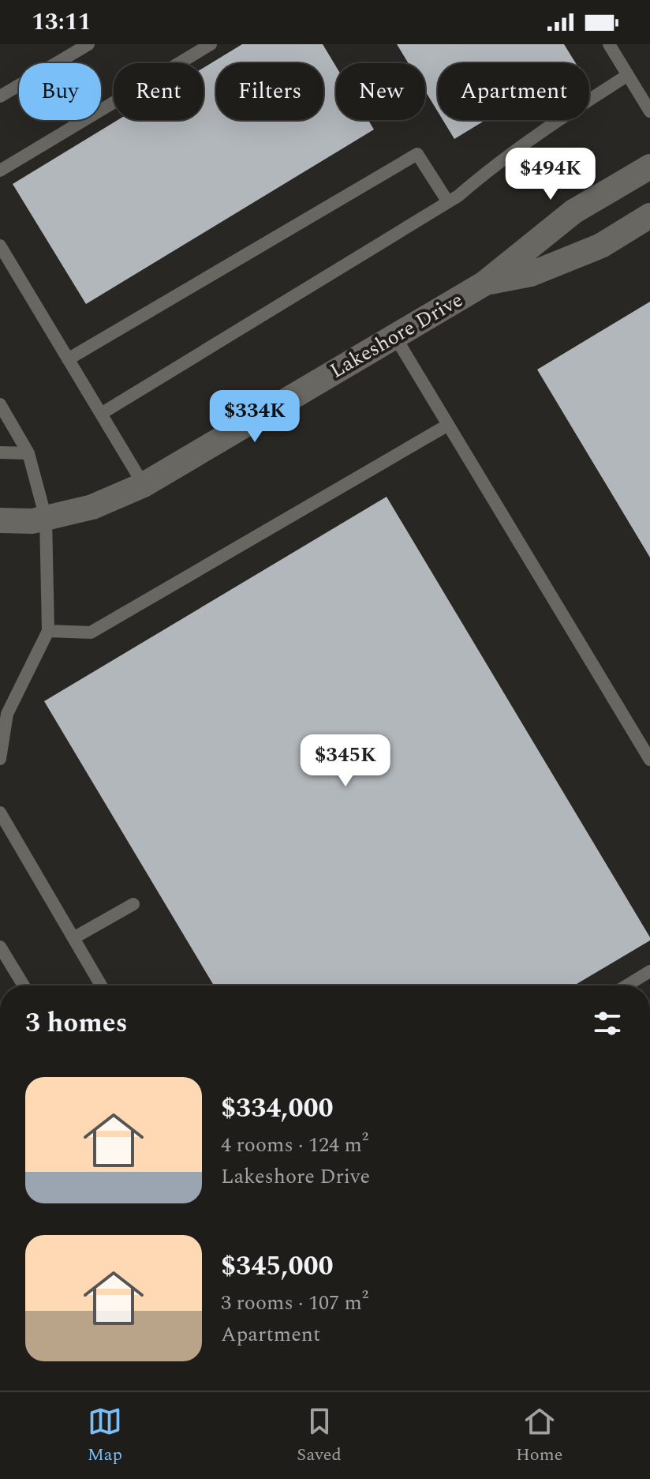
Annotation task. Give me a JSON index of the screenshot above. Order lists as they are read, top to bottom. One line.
{"streets":{"street":["Lakeshore Drive"]},"page":{"status":"13:11","chip":["Buy","Rent","Filters","New","Apartment"],"price":["$494K","$334K","$345K"],"heading":"3 homes","list":[{"name":"$334,000","note":"4 rooms · 124 m² · Lakeshore Drive"},{"name":"$345,000","note":"3 rooms · 107 m² · Apartment"}],"tabs":["Map","Saved","Home"]}}
